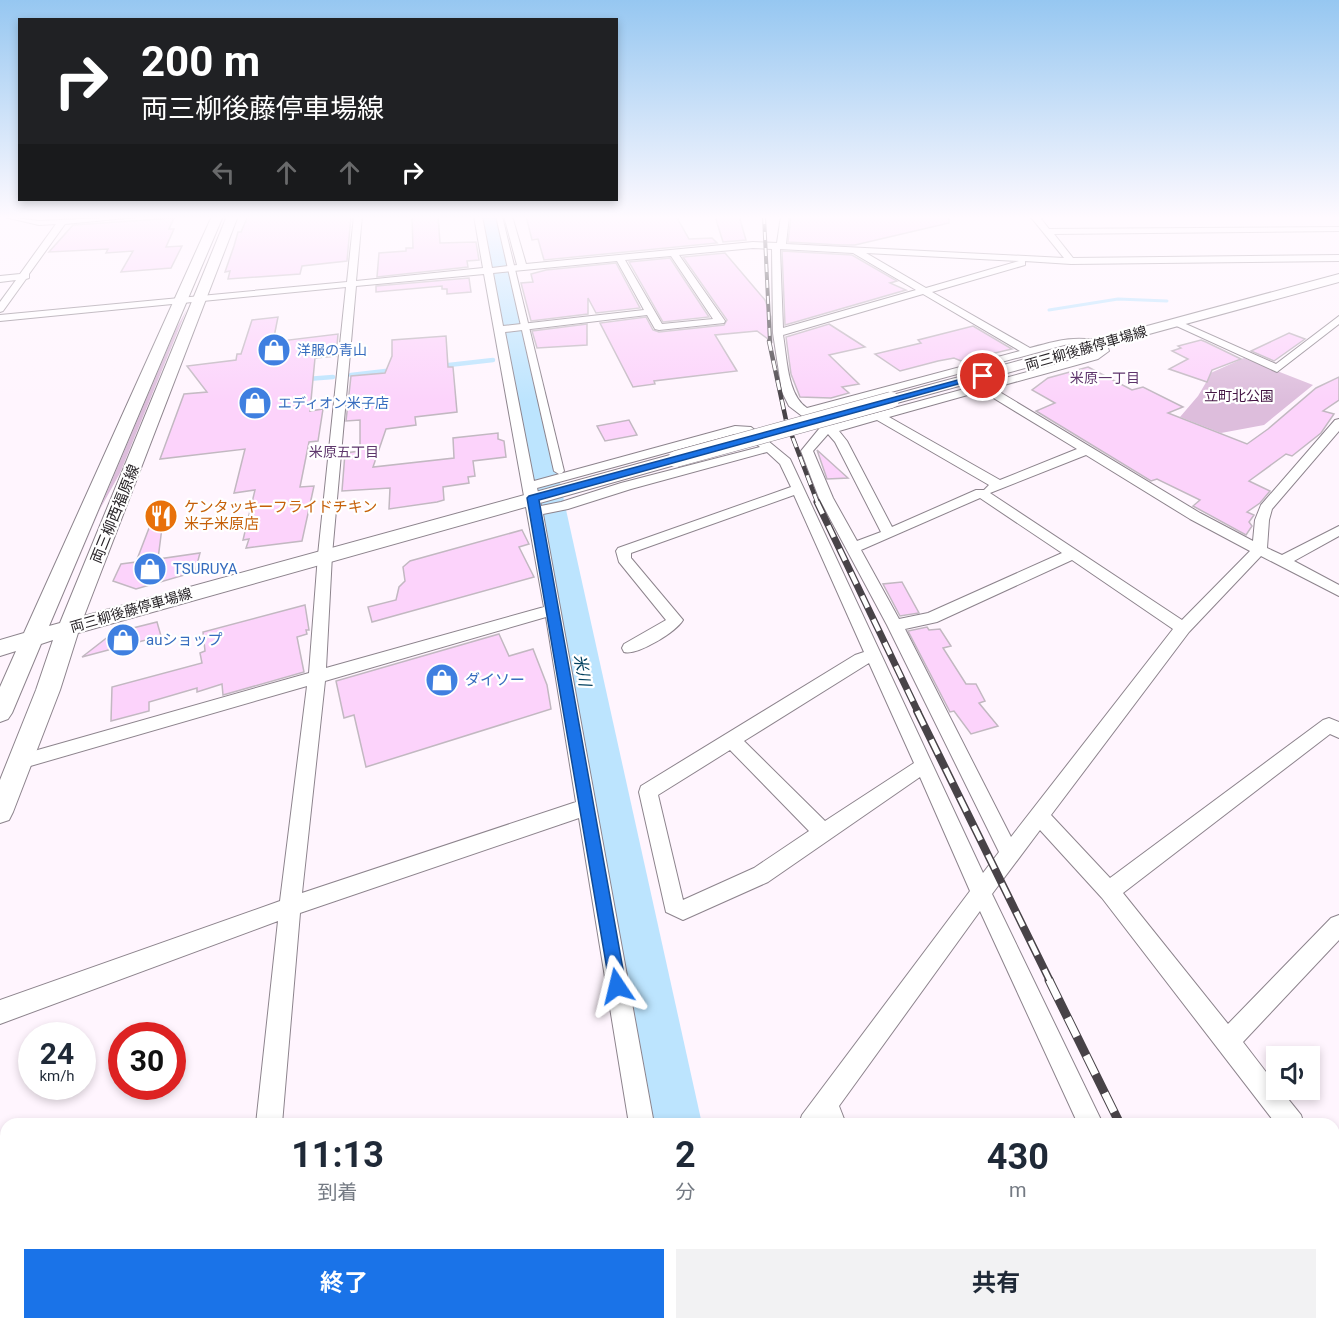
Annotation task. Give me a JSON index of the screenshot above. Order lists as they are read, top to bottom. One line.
{"streets":{"main road":["両三柳後藤停車場線","両三柳西福原線"]},"crossings":[["両三柳後藤停車場線","両三柳西福原線"]],"districts":["米原一丁目","米原五丁目"],"water":["米川"],"parks":["立町北公園"],"places":{"shop":["洋服の青山","エディオン米子店","TSURUYA","auショップ","ダイソー"],"restaurant":["ケンタッキーフライドチキン 米子米原店"]},"page":{"turn":["200 m","両三柳後藤停車場線"],"speed":"24 km/h","limit":"30","eta":["11:13","到着","2","分","430","m"],"buttons":["終了","共有"]}}
